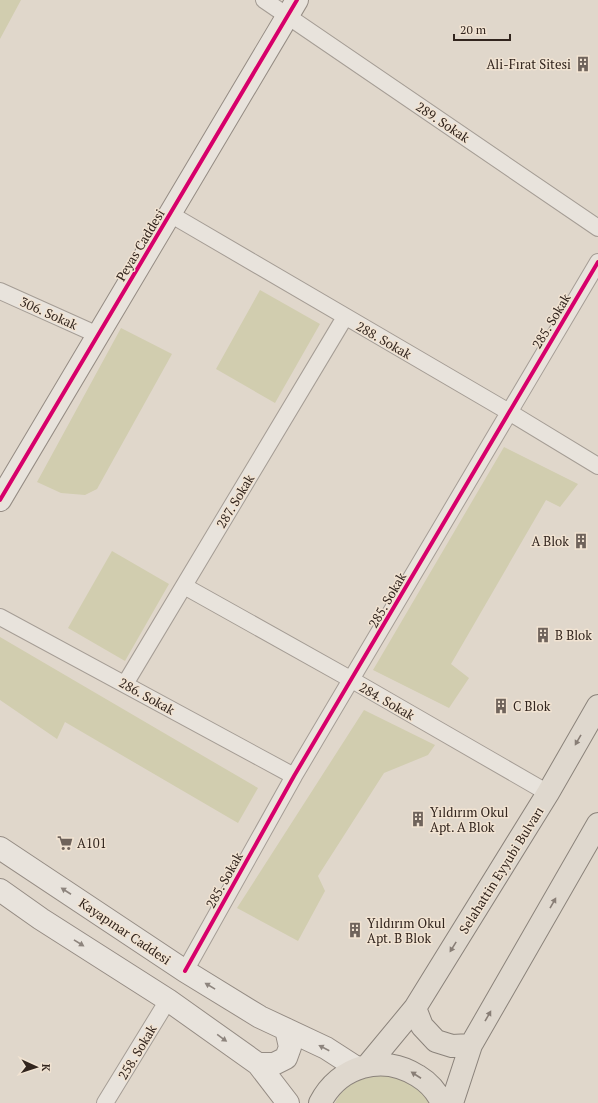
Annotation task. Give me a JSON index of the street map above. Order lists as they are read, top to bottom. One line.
{"streets":{"main road":["Peyas Caddesi","Selahattin Eyyubi Bulvarı","Kayapınar Caddesi"],"street":["289. Sokak","306. Sokak","285. Sokak","288. Sokak","287. Sokak","286. Sokak","284. Sokak","258. Sokak"]},"crossings":[["289. Sokak","Peyas Caddesi"],["Peyas Caddesi","306. Sokak"],["Peyas Caddesi","288. Sokak"],["285. Sokak","288. Sokak"],["285. Sokak","286. Sokak"],["285. Sokak","284. Sokak"],["285. Sokak","Kayapınar Caddesi"],["288. Sokak","287. Sokak"],["287. Sokak","286. Sokak"],["287. Sokak","284. Sokak"],["284. Sokak","Selahattin Eyyubi Bulvarı"],["Selahattin Eyyubi Bulvarı","Kayapınar Caddesi"]],"places":{"building":["Ali-Fırat Sitesi","A Blok","B Blok","C Blok","Yıldırım Okul Apt. A Blok","Yıldırım Okul Apt. B Blok"],"supermarket":["A101"]},"scale_bar":"20 m","north":"right"}
